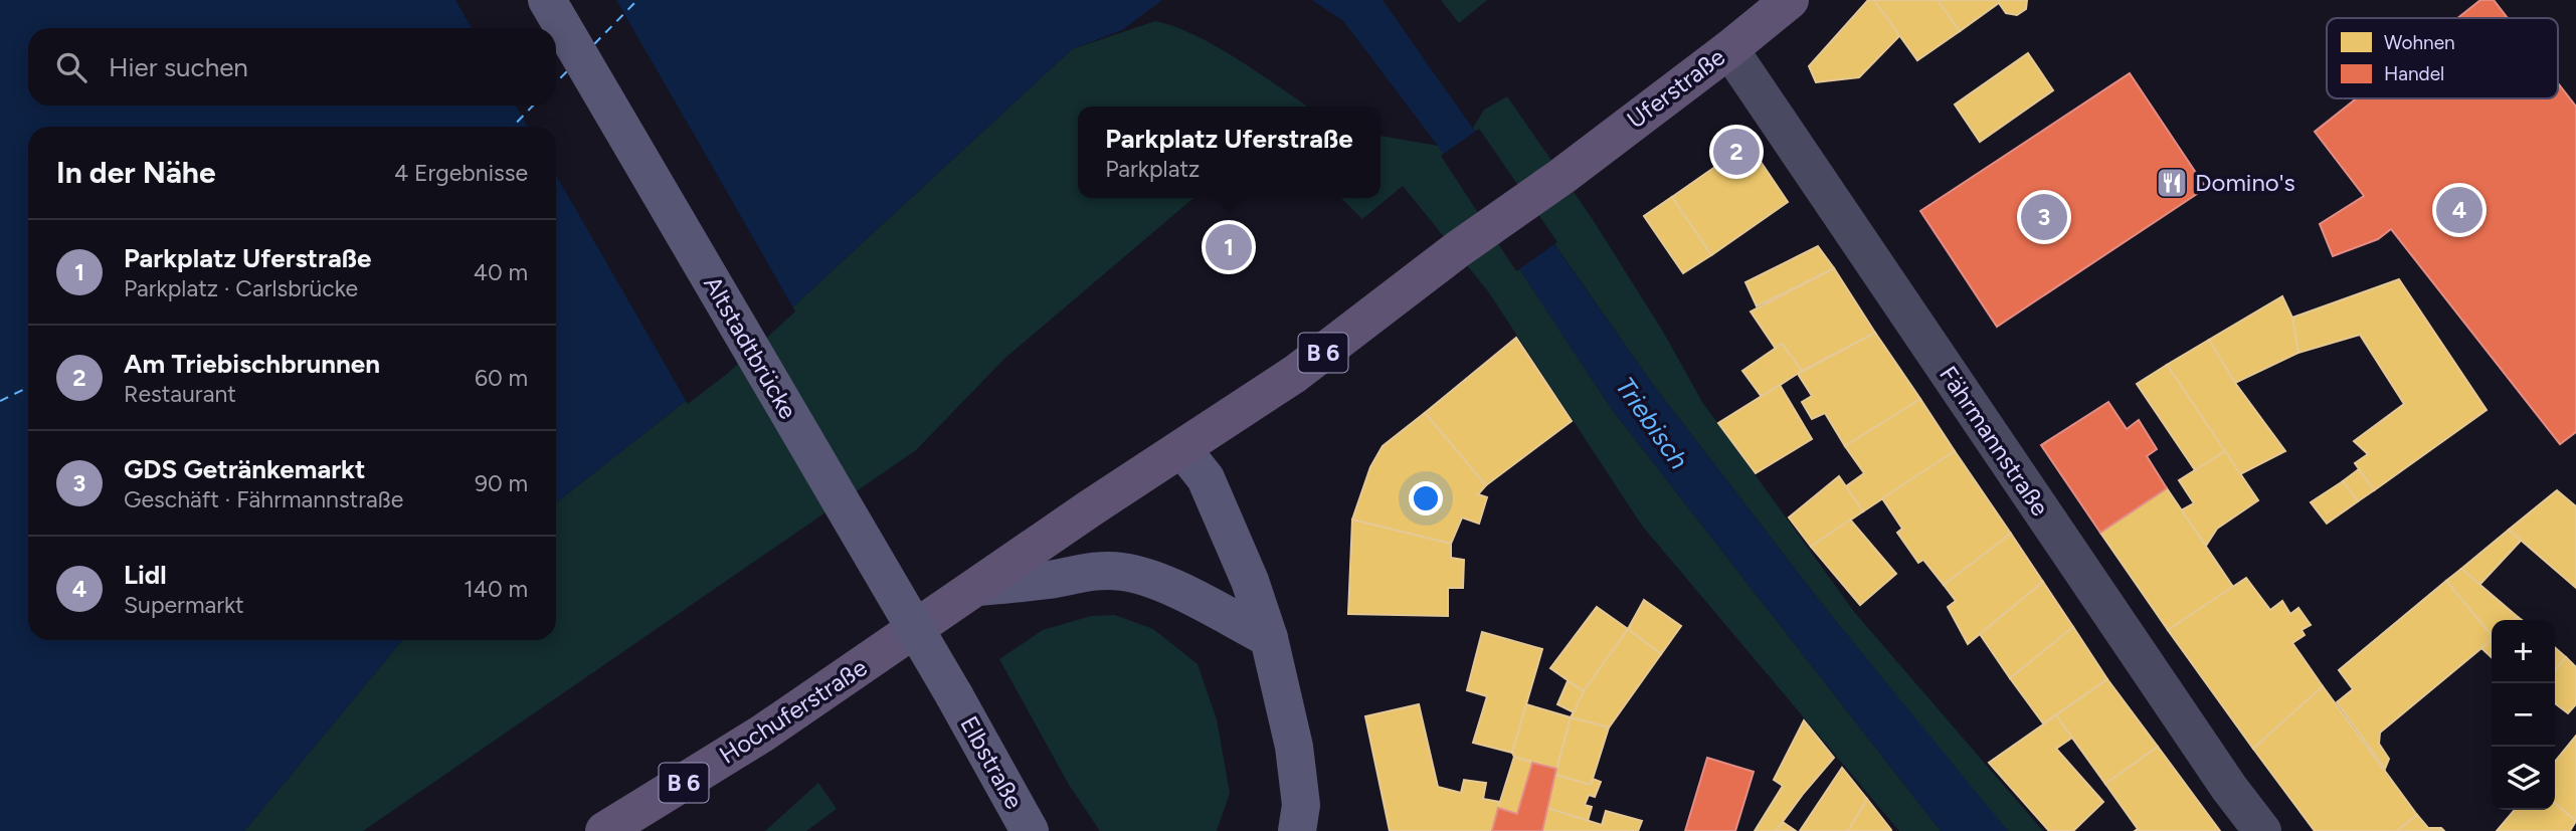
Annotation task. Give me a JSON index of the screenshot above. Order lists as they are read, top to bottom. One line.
{"streets":{"main road":["Uferstraße","Altstadtbrücke","B 6","Hochuferstraße","Elbstraße"],"street":["Fährmannstraße"]},"crossings":[["Uferstraße","B 6"],["Uferstraße","Fährmannstraße"],["Altstadtbrücke","Elbstraße"],["B 6","Hochuferstraße"]],"water":["Triebisch"],"places":{"restaurant":["Domino's"]},"legend":["Wohnen","Handel"],"page":{"search":"Hier suchen","popup":["Parkplatz Uferstraße","Parkplatz"],"pins":["2","4","3","1"],"heading":["In der Nähe","4 Ergebnisse"],"list":[{"mark":"1","name":"Parkplatz Uferstraße","note":"Parkplatz · Carlsbrücke","value":"40 m"},{"mark":"2","name":"Am Triebischbrunnen","note":"Restaurant","value":"60 m"},{"mark":"3","name":"GDS Getränkemarkt","note":"Geschäft · Fährmannstraße","value":"90 m"},{"mark":"4","name":"Lidl","note":"Supermarkt","value":"140 m"}],"map_buttons":["+","−"]}}
